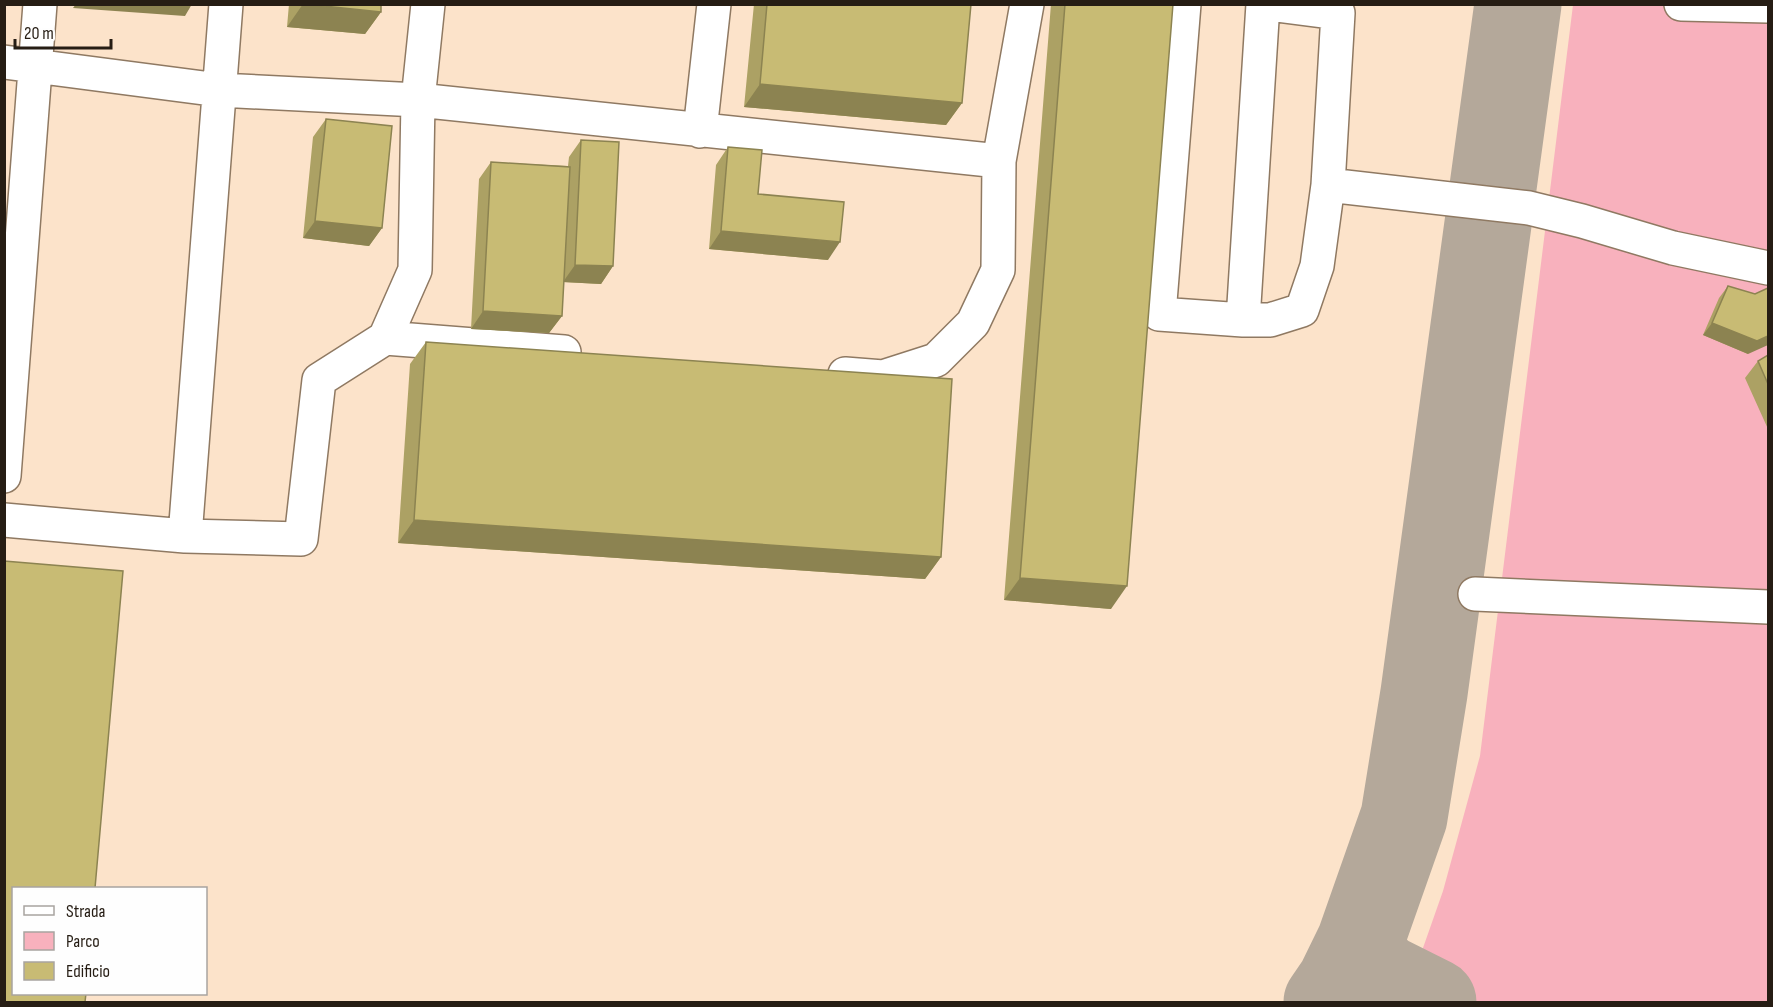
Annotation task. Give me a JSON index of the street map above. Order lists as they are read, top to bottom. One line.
{"legend":["Strada","Parco","Edificio"],"scale_bar":"20 m"}
